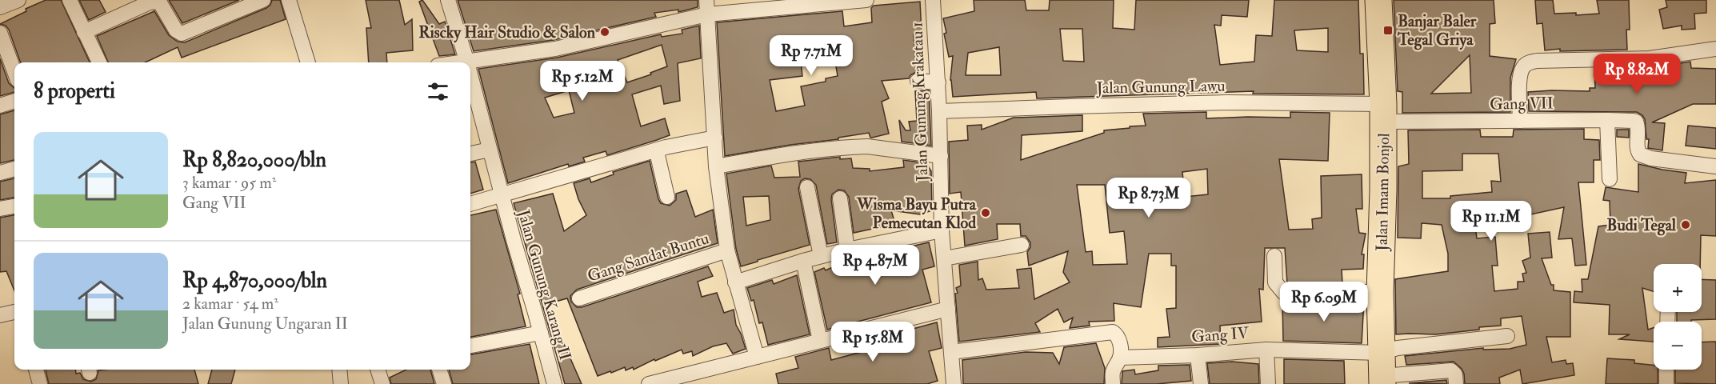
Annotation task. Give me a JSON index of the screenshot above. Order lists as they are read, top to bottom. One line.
{"streets":{"highway":["Jalan Imam Bonjol"],"street":["Jalan Gunung Lawu","Jalan Gunung Krakatau 1","Gang VII","Gang Sandat Buntu","Jalan Gunung Karang II","Gang IV"]},"crossings":[["Jalan Gunung Lawu","Jalan Gunung Krakatau 1"],["Jalan Gunung Lawu","Gang VII"],["Jalan Gunung Lawu","Jalan Imam Bonjol"],["Gang VII","Jalan Imam Bonjol"],["Jalan Imam Bonjol","Gang IV"]],"places":{"transit":["Banjar Baler Tegal Griya"],"other":["Riscky Hair Studio & Salon","Wisma Bayu Putra Pemecutan Klod","Budi Tegal"]},"page":{"price":["Rp 7.71M","Rp 8.82M","Rp 5.12M","Rp 8.73M","Rp 11.1M","Rp 4.87M","Rp 6.09M","Rp 15.8M"],"heading":"8 properti","list":[{"name":"Rp 8,820,000/bln","note":"3 kamar · 95 m² · Gang VII"},{"name":"Rp 4,870,000/bln","note":"2 kamar · 54 m² · Jalan Gunung Ungaran II"}],"map_buttons":["+","−"]}}
